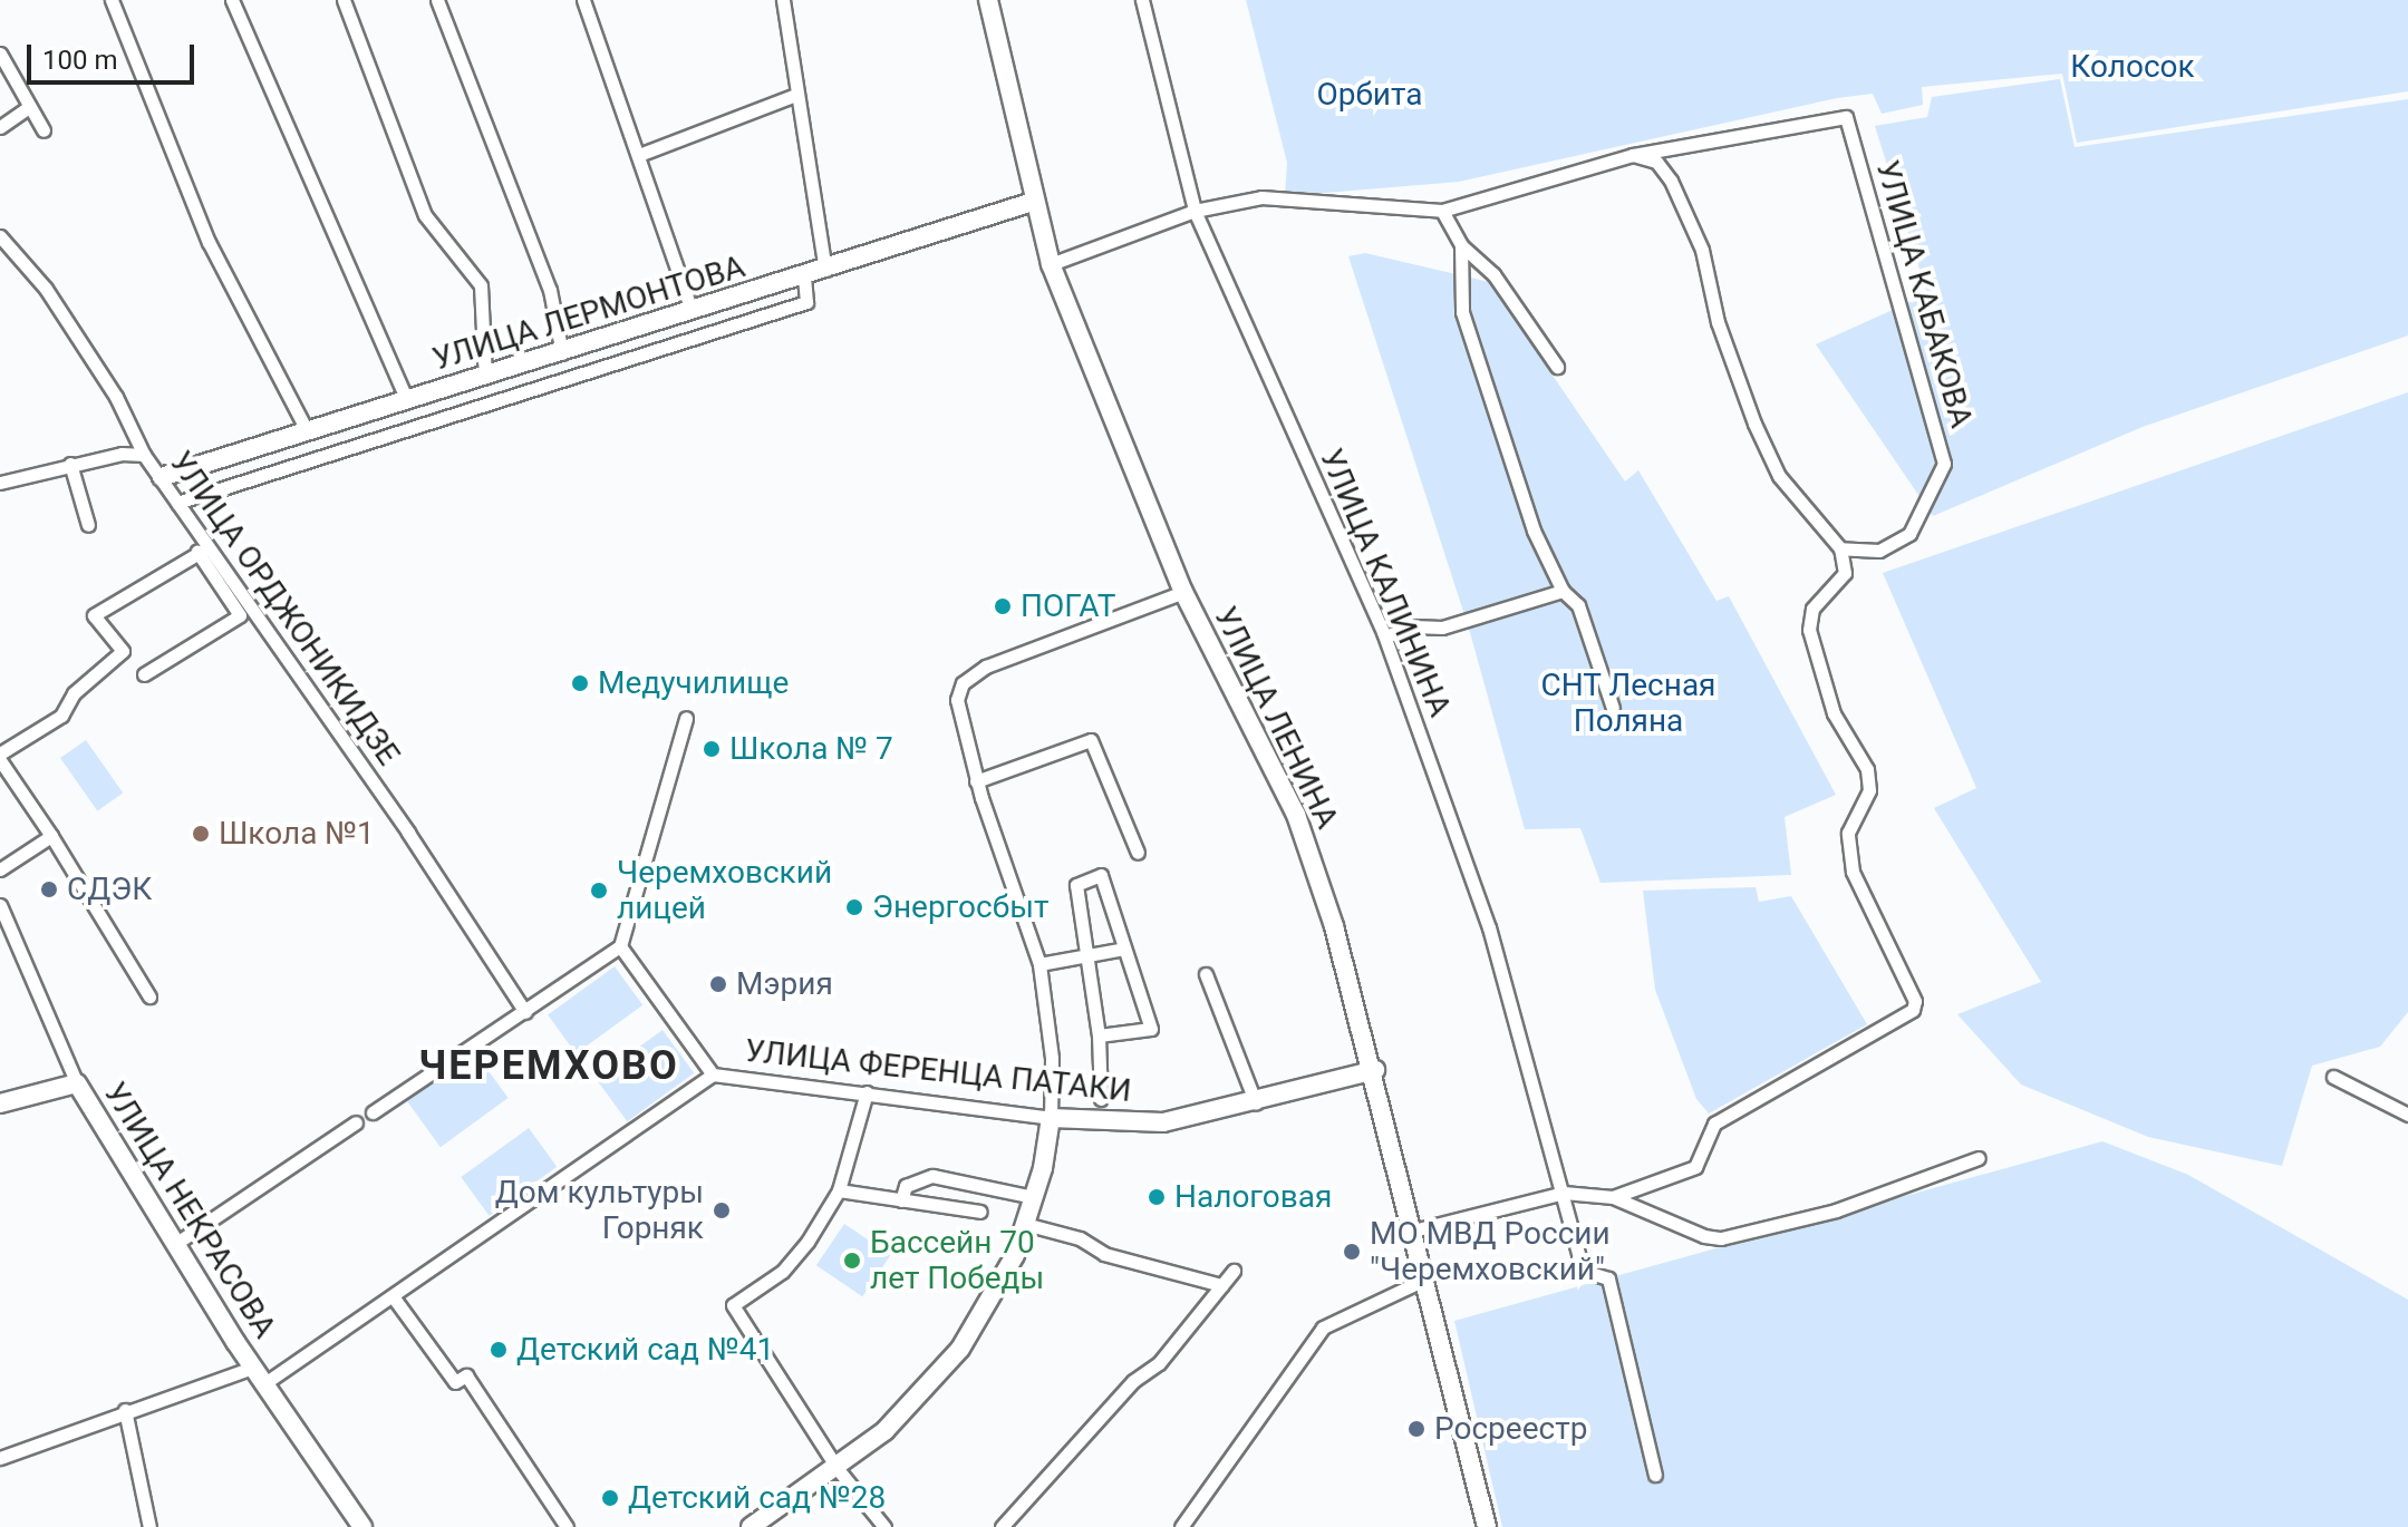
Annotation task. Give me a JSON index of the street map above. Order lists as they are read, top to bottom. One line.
{"streets":{"main road":["УЛИЦА ЛЕРМОНТОВА","УЛИЦА ЛЕНИНА","УЛИЦА ФЕРЕНЦА ПАТАКИ","УЛИЦА НЕКРАСОВА"],"street":["УЛИЦА КАБАКОВА","УЛИЦА КАЛИНИНА","УЛИЦА ОРДЖОНИКИДЗЕ"]},"crossings":[["УЛИЦА ЛЕРМОНТОВА","УЛИЦА ОРДЖОНИКИДЗЕ"],["УЛИЦА ЛЕРМОНТОВА","УЛИЦА ЛЕНИНА"],["УЛИЦА ЛЕНИНА","УЛИЦА ФЕРЕНЦА ПАТАКИ"],["УЛИЦА ФЕРЕНЦА ПАТАКИ","УЛИЦА НЕКРАСОВА"]],"districts":["ЧЕРЕМХОВО"],"parks":["Колосок","Орбита","СНТ Лесная Поляна"],"places":["ПОГАТ","Медучилище","Школа № 7","Школа №1","СДЭК","Черемховский лицей","Энергосбыт","Мэрия","Налоговая","Дом культуры Горняк","МО МВД России \"Черемховский\"","Бассейн 70 лет Победы","Детский сад №41","Росреестр","Детский сад №28"],"scale_bar":"100 m"}
